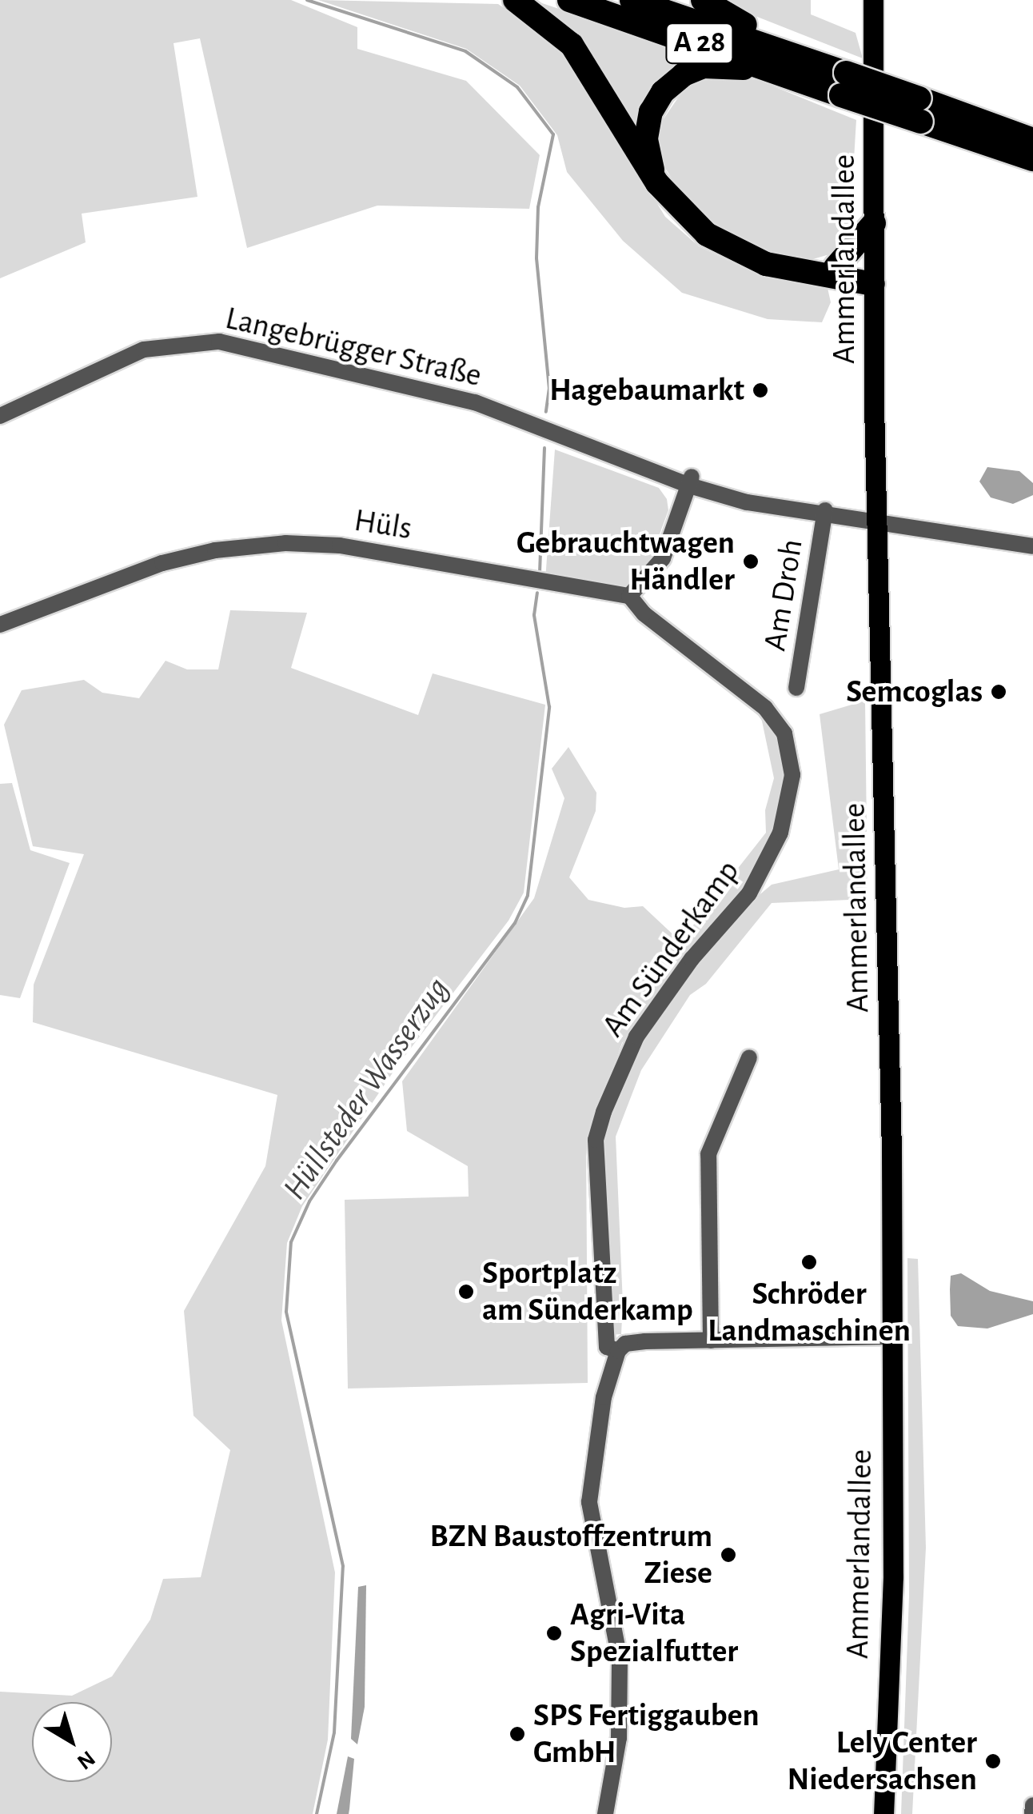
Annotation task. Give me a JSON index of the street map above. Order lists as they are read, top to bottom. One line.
{"streets":{"highway":["A 28"],"main road":["Ammerlandallee"],"street":["Langebrügger Straße","Hüls","Am Droh","Am Sünderkamp"]},"crossings":[["Ammerlandallee","Langebrügger Straße"],["Langebrügger Straße","Am Droh"],["Hüls","Am Sünderkamp"]],"water":["Hüllsteder Wasserzug"],"places":["Hagebaumarkt","Gebrauchtwagen Händler","Semcoglas","Schröder Landmaschinen","Sportplatz am Sünderkamp","BZN Baustoffzentrum Ziese","Agri-Vita Spezialfutter","SPS Fertiggauben GmbH","Lely Center Niedersachsen"],"north":"bottom right"}
